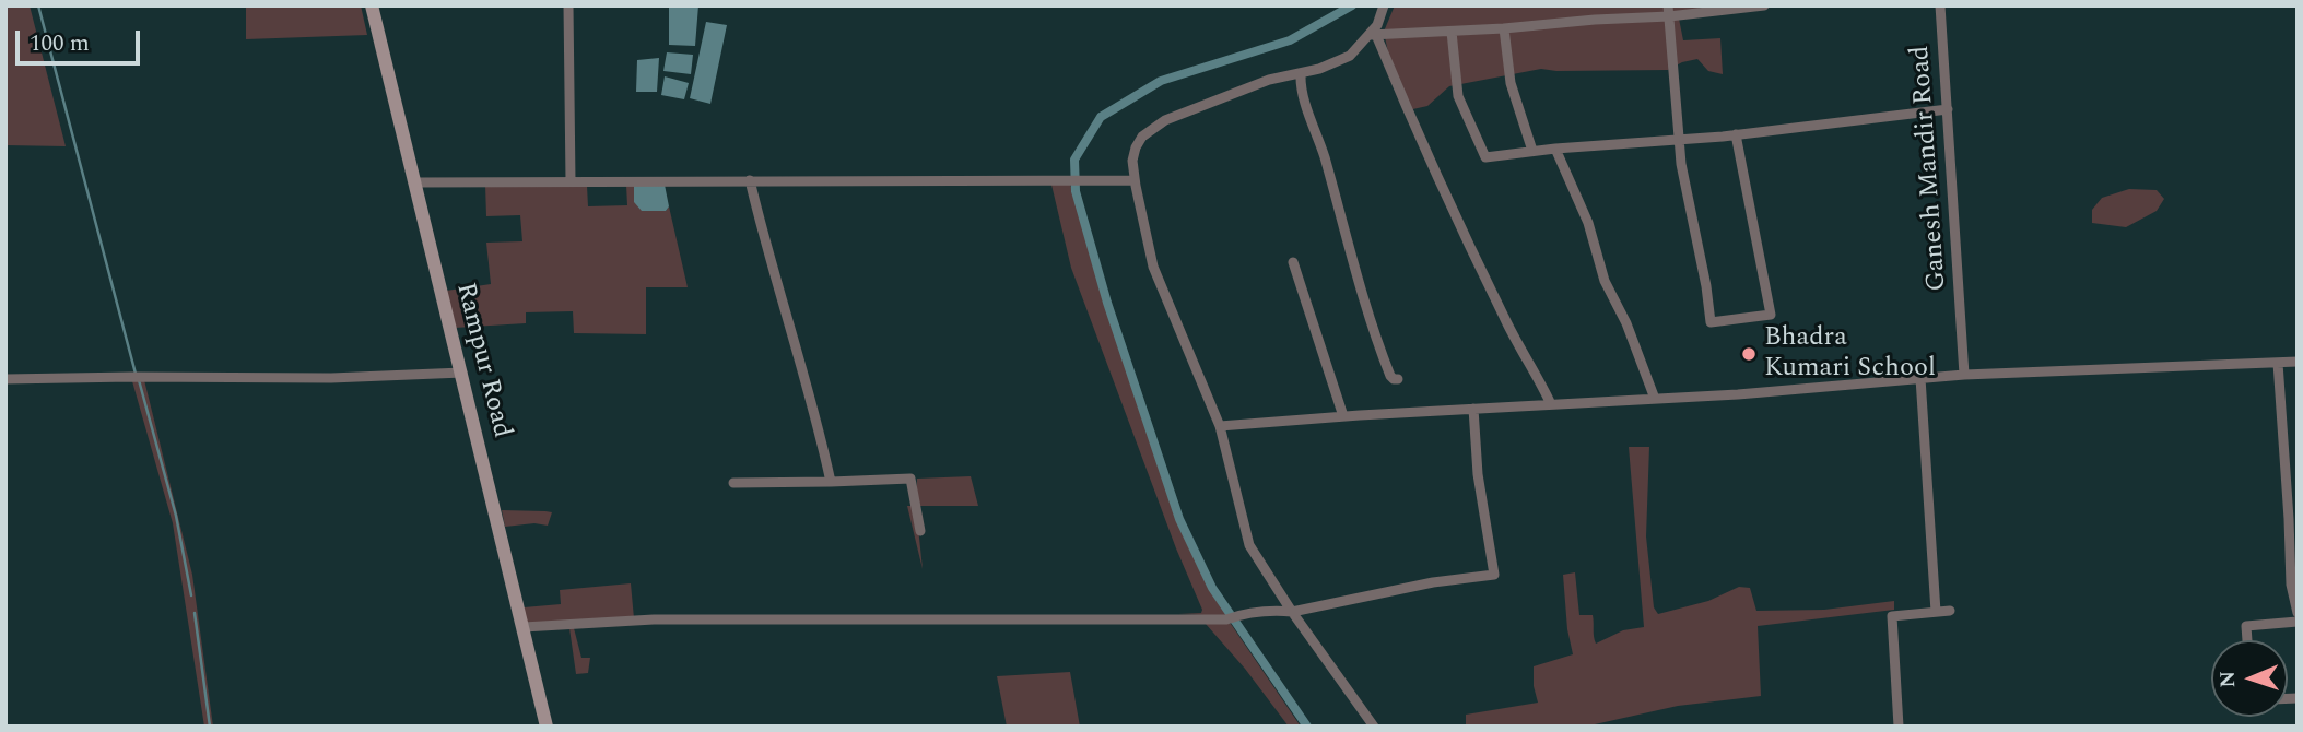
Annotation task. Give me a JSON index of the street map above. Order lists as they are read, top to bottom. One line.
{"streets":{"main road":["Rampur Road"],"street":["Ganesh Mandir Road"]},"places":["Bhadra Kumari School"],"scale_bar":"100 m","north":"left"}
